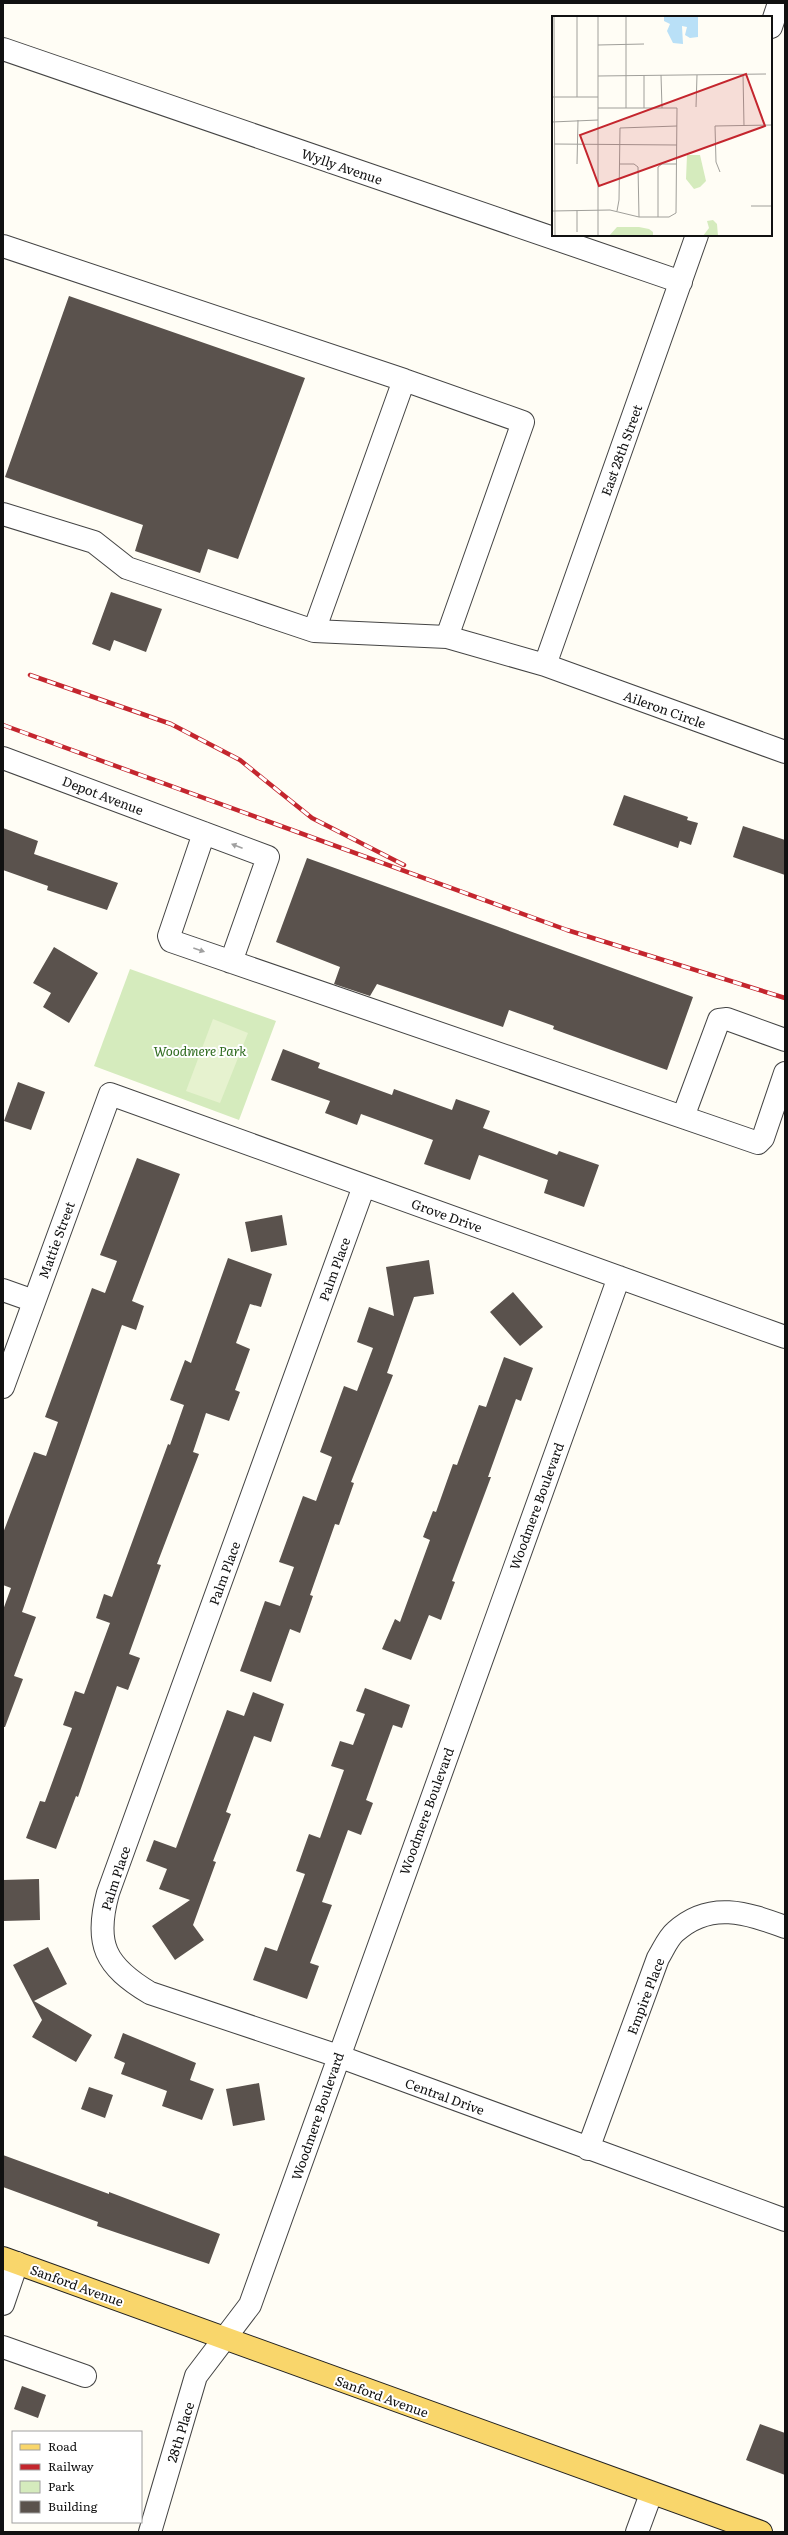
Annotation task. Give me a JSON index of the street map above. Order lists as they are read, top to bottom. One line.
{"streets":{"main road":["Sanford Avenue"],"street":["Wylly Avenue","East 28th Street","Aileron Circle","Depot Avenue","Grove Drive","Mattie Street","Palm Place","Woodmere Boulevard","Empire Place","Central Drive","28th Place"]},"crossings":[["Wylly Avenue","East 28th Street"],["East 28th Street","Aileron Circle"],["Grove Drive","Mattie Street"],["Grove Drive","Palm Place"],["Grove Drive","Woodmere Boulevard"],["Palm Place","Central Drive"],["Woodmere Boulevard","Central Drive"],["Woodmere Boulevard","Sanford Avenue"],["Woodmere Boulevard","28th Place"],["Empire Place","Central Drive"],["Sanford Avenue","28th Place"]],"parks":["Woodmere Park"],"legend":["Road","Railway","Park","Building"]}
